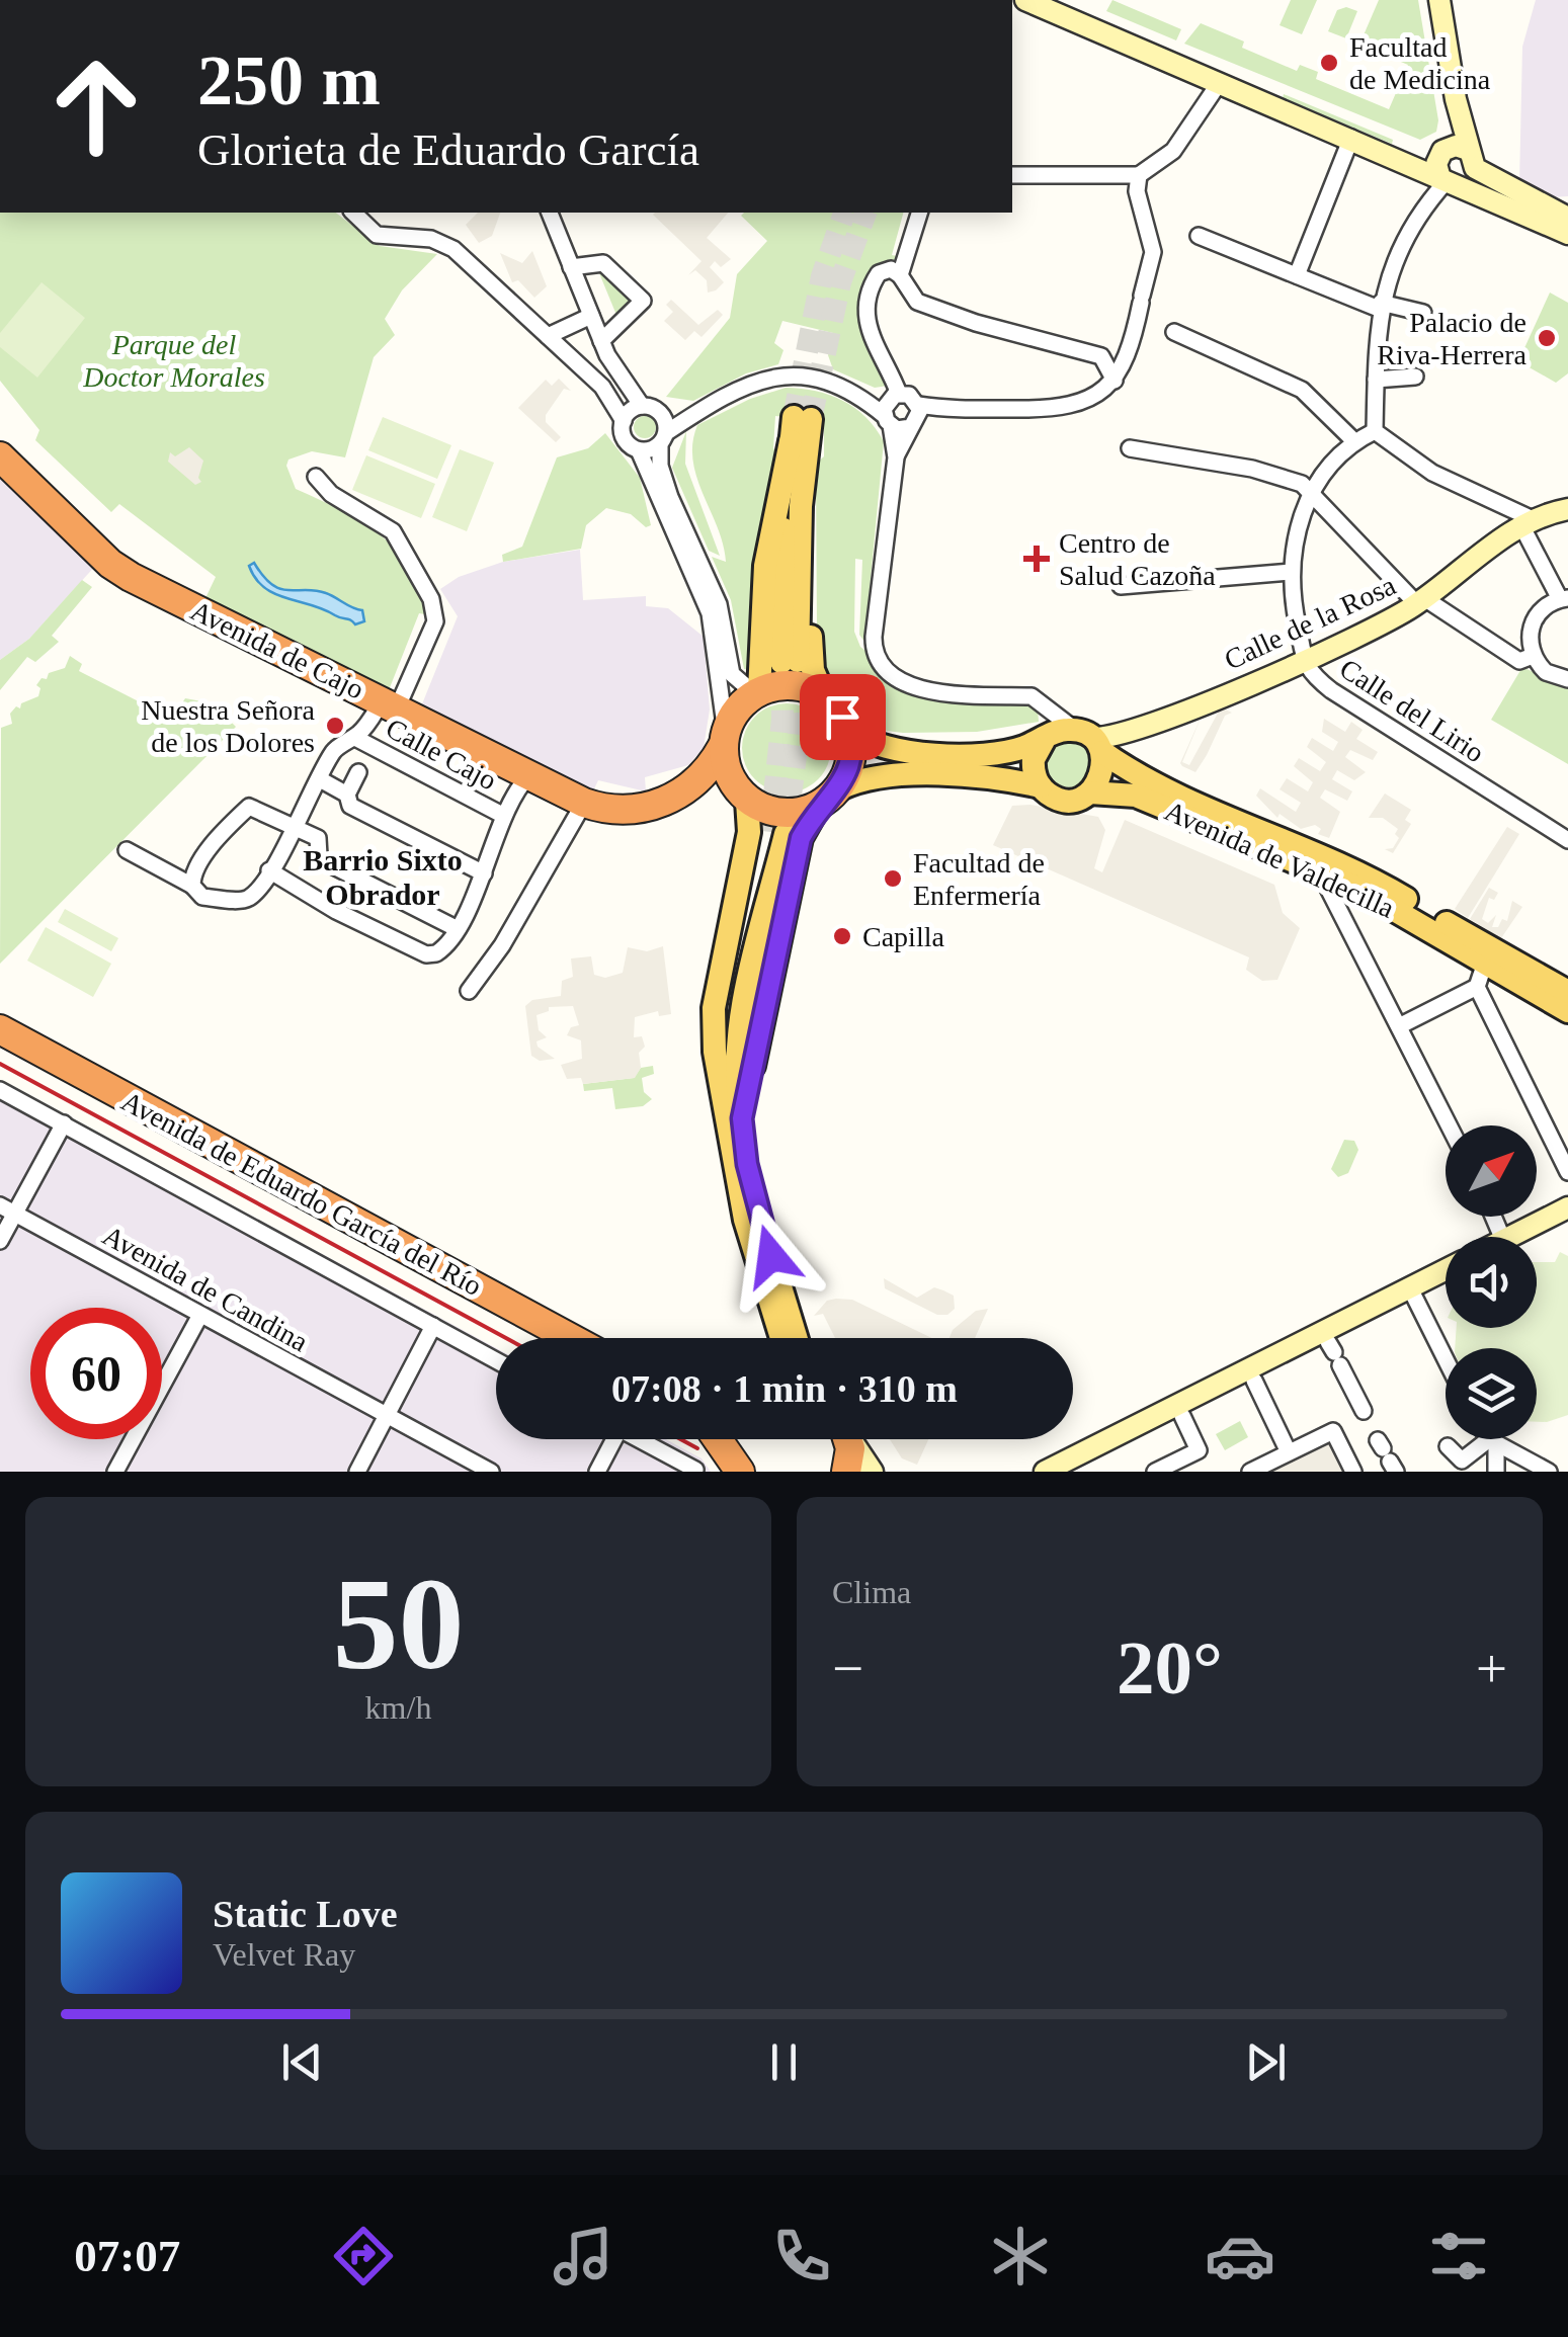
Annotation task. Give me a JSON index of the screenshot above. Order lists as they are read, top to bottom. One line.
{"streets":{"highway":["Avenida de Cajo","Avenida de Eduardo García del Río"],"main road":["Calle de la Rosa","Avenida de Valdecilla"],"street":["Calle del Lirio","Calle Cajo","Avenida de Candina"]},"crossings":[["Calle de la Rosa","Calle del Lirio"],["Calle de la Rosa","Avenida de Valdecilla"],["Avenida de Cajo","Calle Cajo"]],"districts":["Barrio Sixto Obrador"],"parks":["Parque del Doctor Morales"],"places":{"other":["Facultad de Medicina","Palacio de Riva-Herrera","Nuestra Señora de los Dolores","Facultad de Enfermería","Capilla"],"health":["Centro de Salud Cazoña"]},"north":"top right","page":{"turn":["250 m","Glorieta de Eduardo García"],"limit":"60","trip":"07:08 · 1 min · 310 m","tile":[["50","km/h"],"Clima"],"heat":["−","20°","+"],"song":["Static Love","Velvet Ray"],"tabs":"07:07"}}
